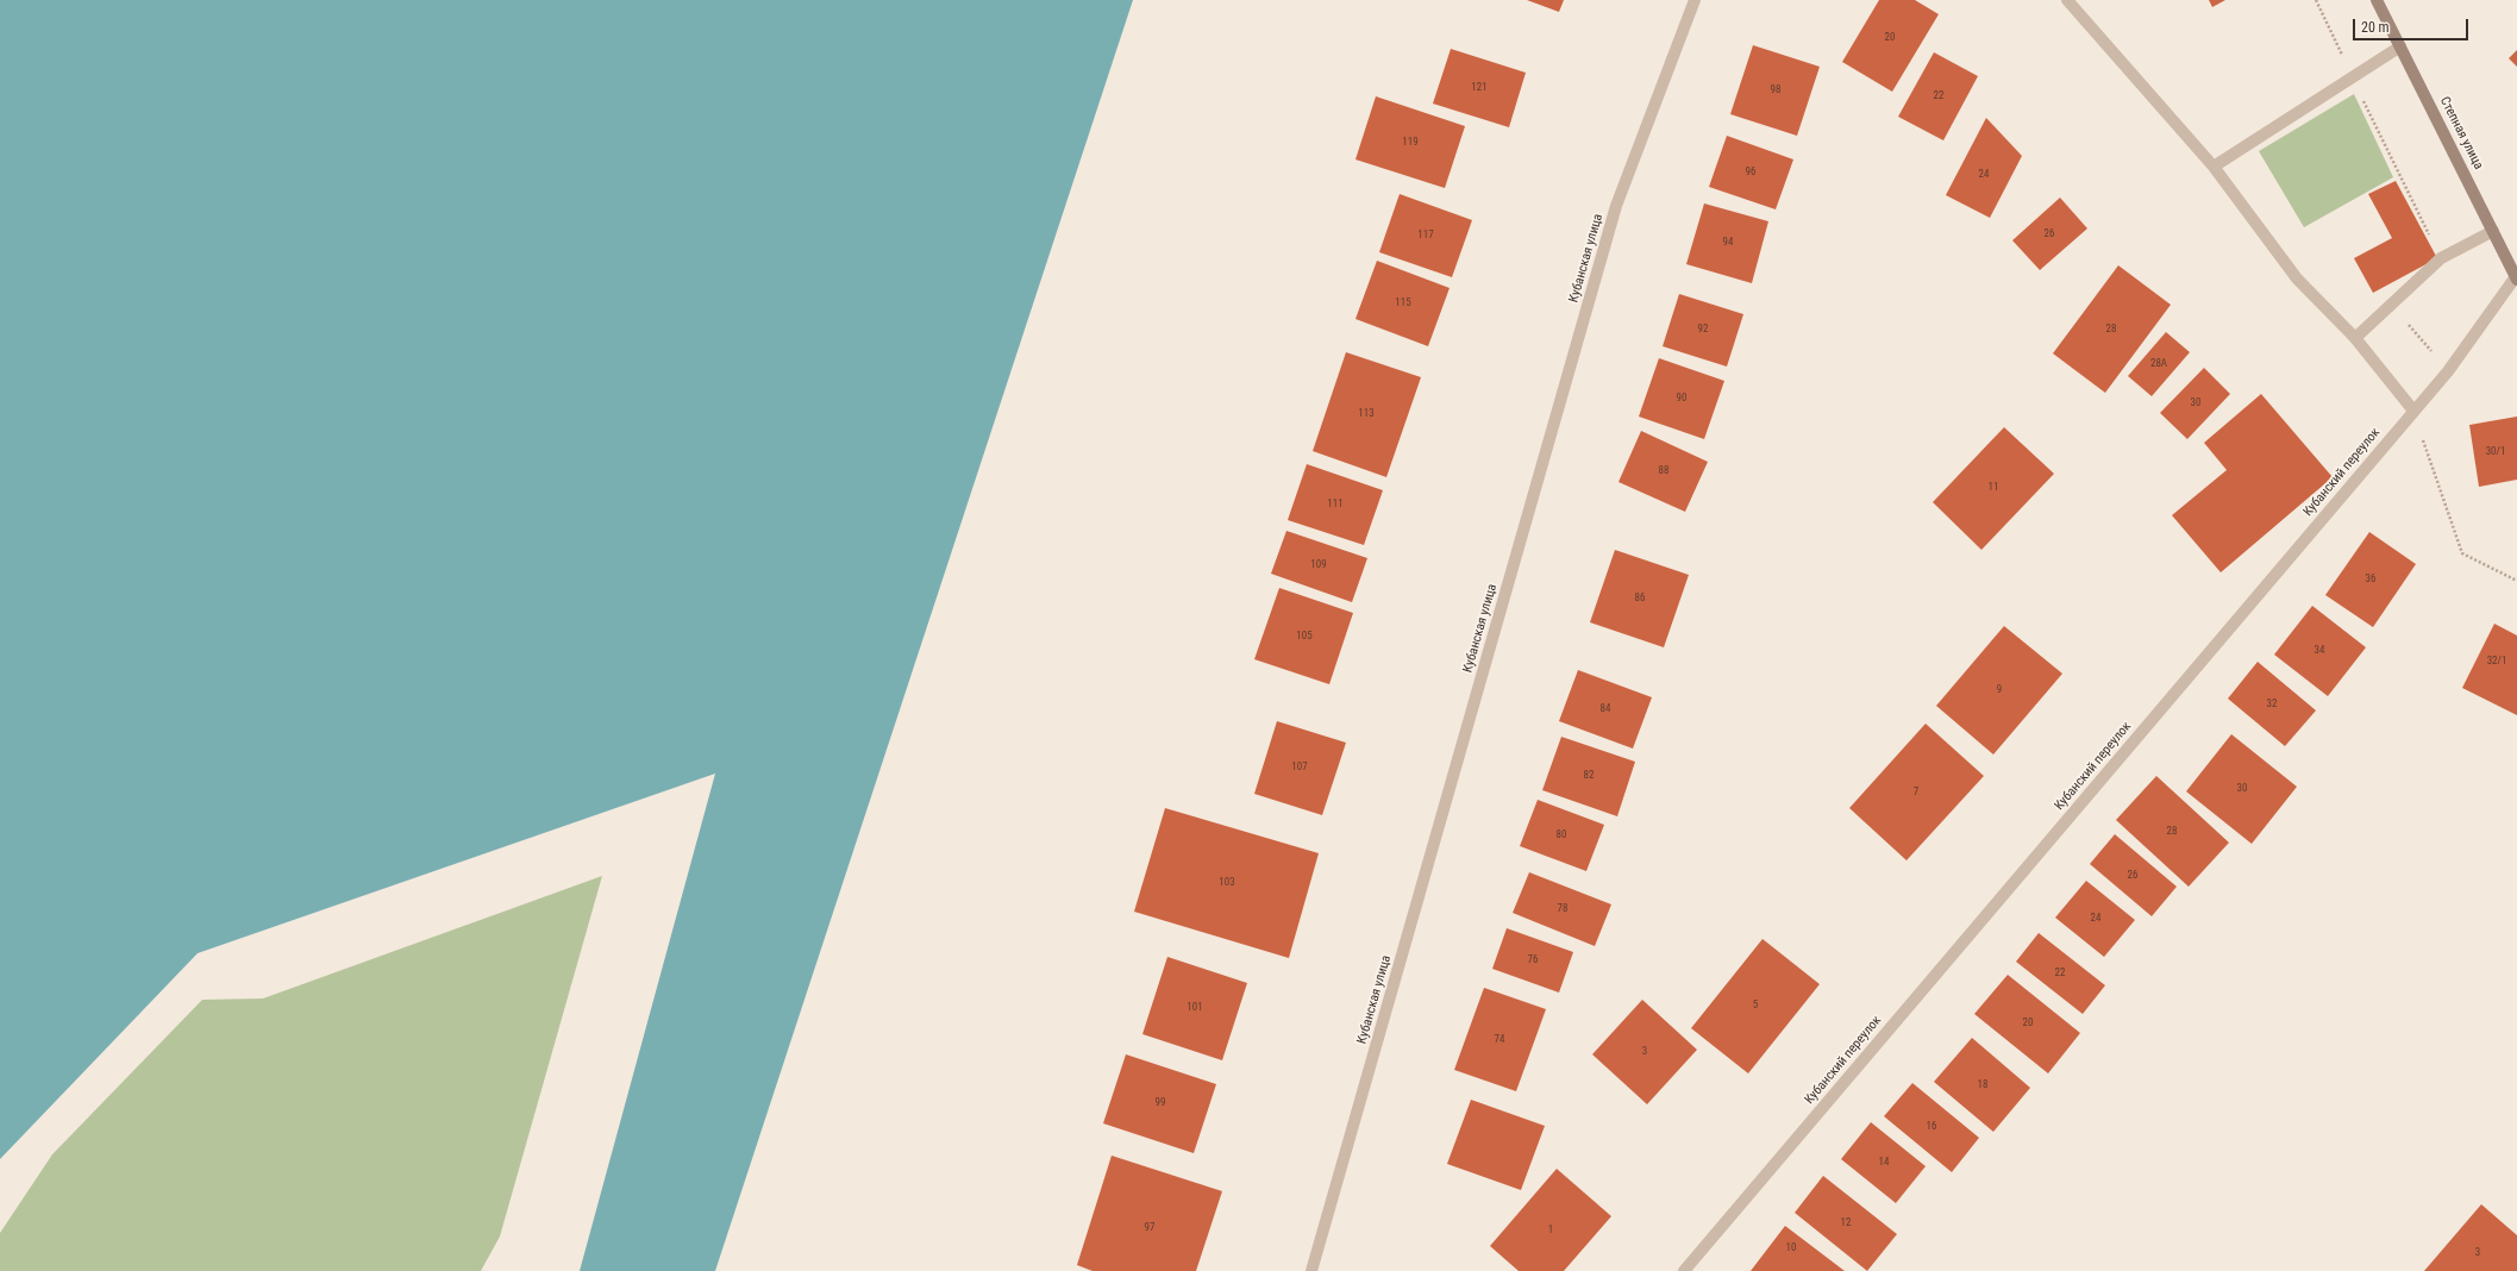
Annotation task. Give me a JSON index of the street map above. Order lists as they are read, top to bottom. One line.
{"streets":{"main road":["Степная улица"],"street":["Кубанская улица","Кубанский переулок"]},"crossings":[["Степная улица","Кубанский переулок"]],"house_numbers":["20","121","98","22","119","96","24","26","117","94","115","92","28","28А","90","30","113","30/1","88","11","111","109","36","86","105","34","32/1","9","32","84","107","82","30","7","28","80","26","103","78","24","76","22","5","101","20","74","3","18","99","16","14","12","97","1","10","3"],"scale_bar":"20 m"}
